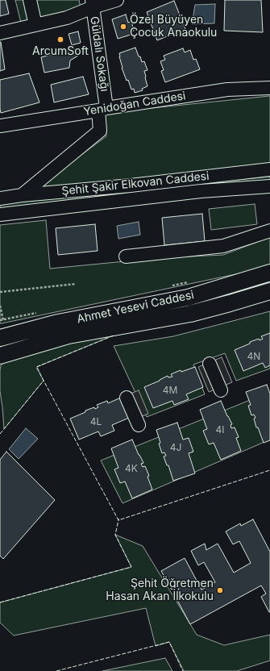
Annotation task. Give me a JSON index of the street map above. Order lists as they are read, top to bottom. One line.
{"streets":{"main road":["Ahmet Yesevi Caddesi"],"street":["Güldalı Sokağı","Yenidoğan Caddesi","Şehit Şakir Elkovan Caddesi"]},"crossings":[["Güldalı Sokağı","Yenidoğan Caddesi"],["Güldalı Sokağı","Şehit Şakir Elkovan Caddesi"]],"places":["Özel Büyüyen Çocuk Anaokulu","ArcumSoft","Şehit Öğretmen Hasan Akan İlkokulu"],"house_numbers":["4N","4M","4L","4I","4J","4K"]}
